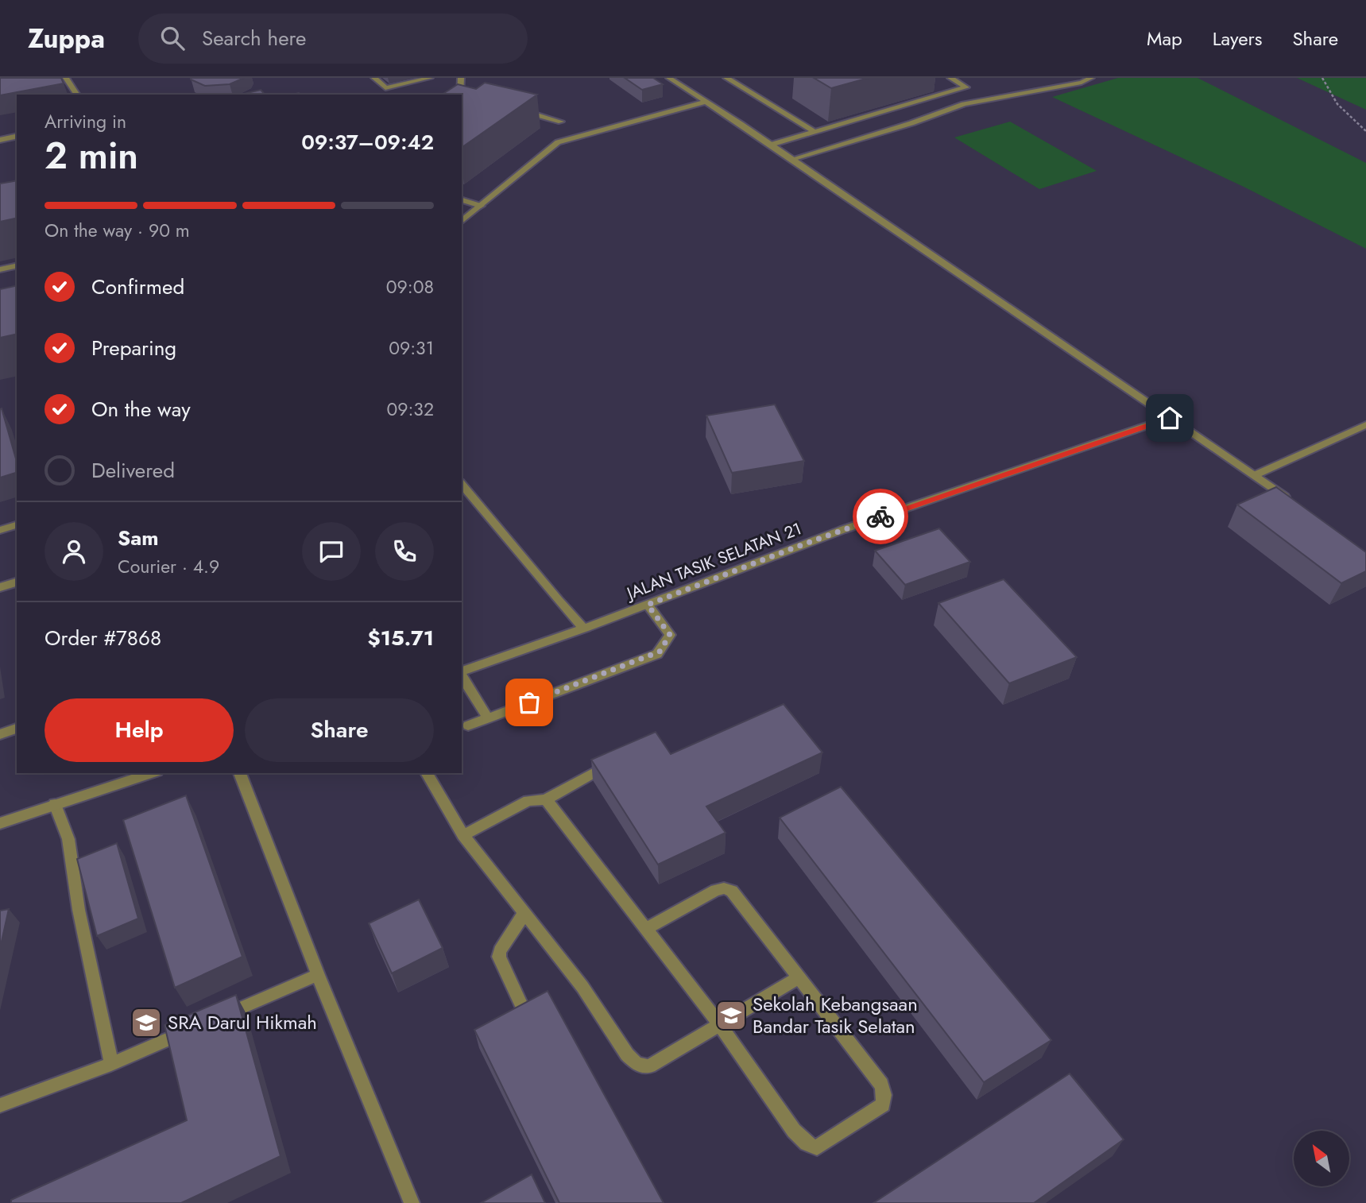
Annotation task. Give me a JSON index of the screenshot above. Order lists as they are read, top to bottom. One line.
{"streets":{"street":["JALAN TASIK SELATAN 21"]},"places":{"school or university":["Sekolah Kebangsaan Bandar Tasik Selatan","SRA Darul Hikmah"]},"north":"top left","page":{"header":"Zuppa","search":"Search here","nav":["Map","Layers","Share"],"heading":["2 min","Arriving in","09:37–09:42"],"panel":["Sam","Courier · 4.9","Order #7868","$15.71"],"bar":"On the way · 90 m","list":[["Confirmed","09:08"],["Preparing","09:31"],["On the way","09:32"],"Delivered"],"buttons":["Help","Share"]}}
